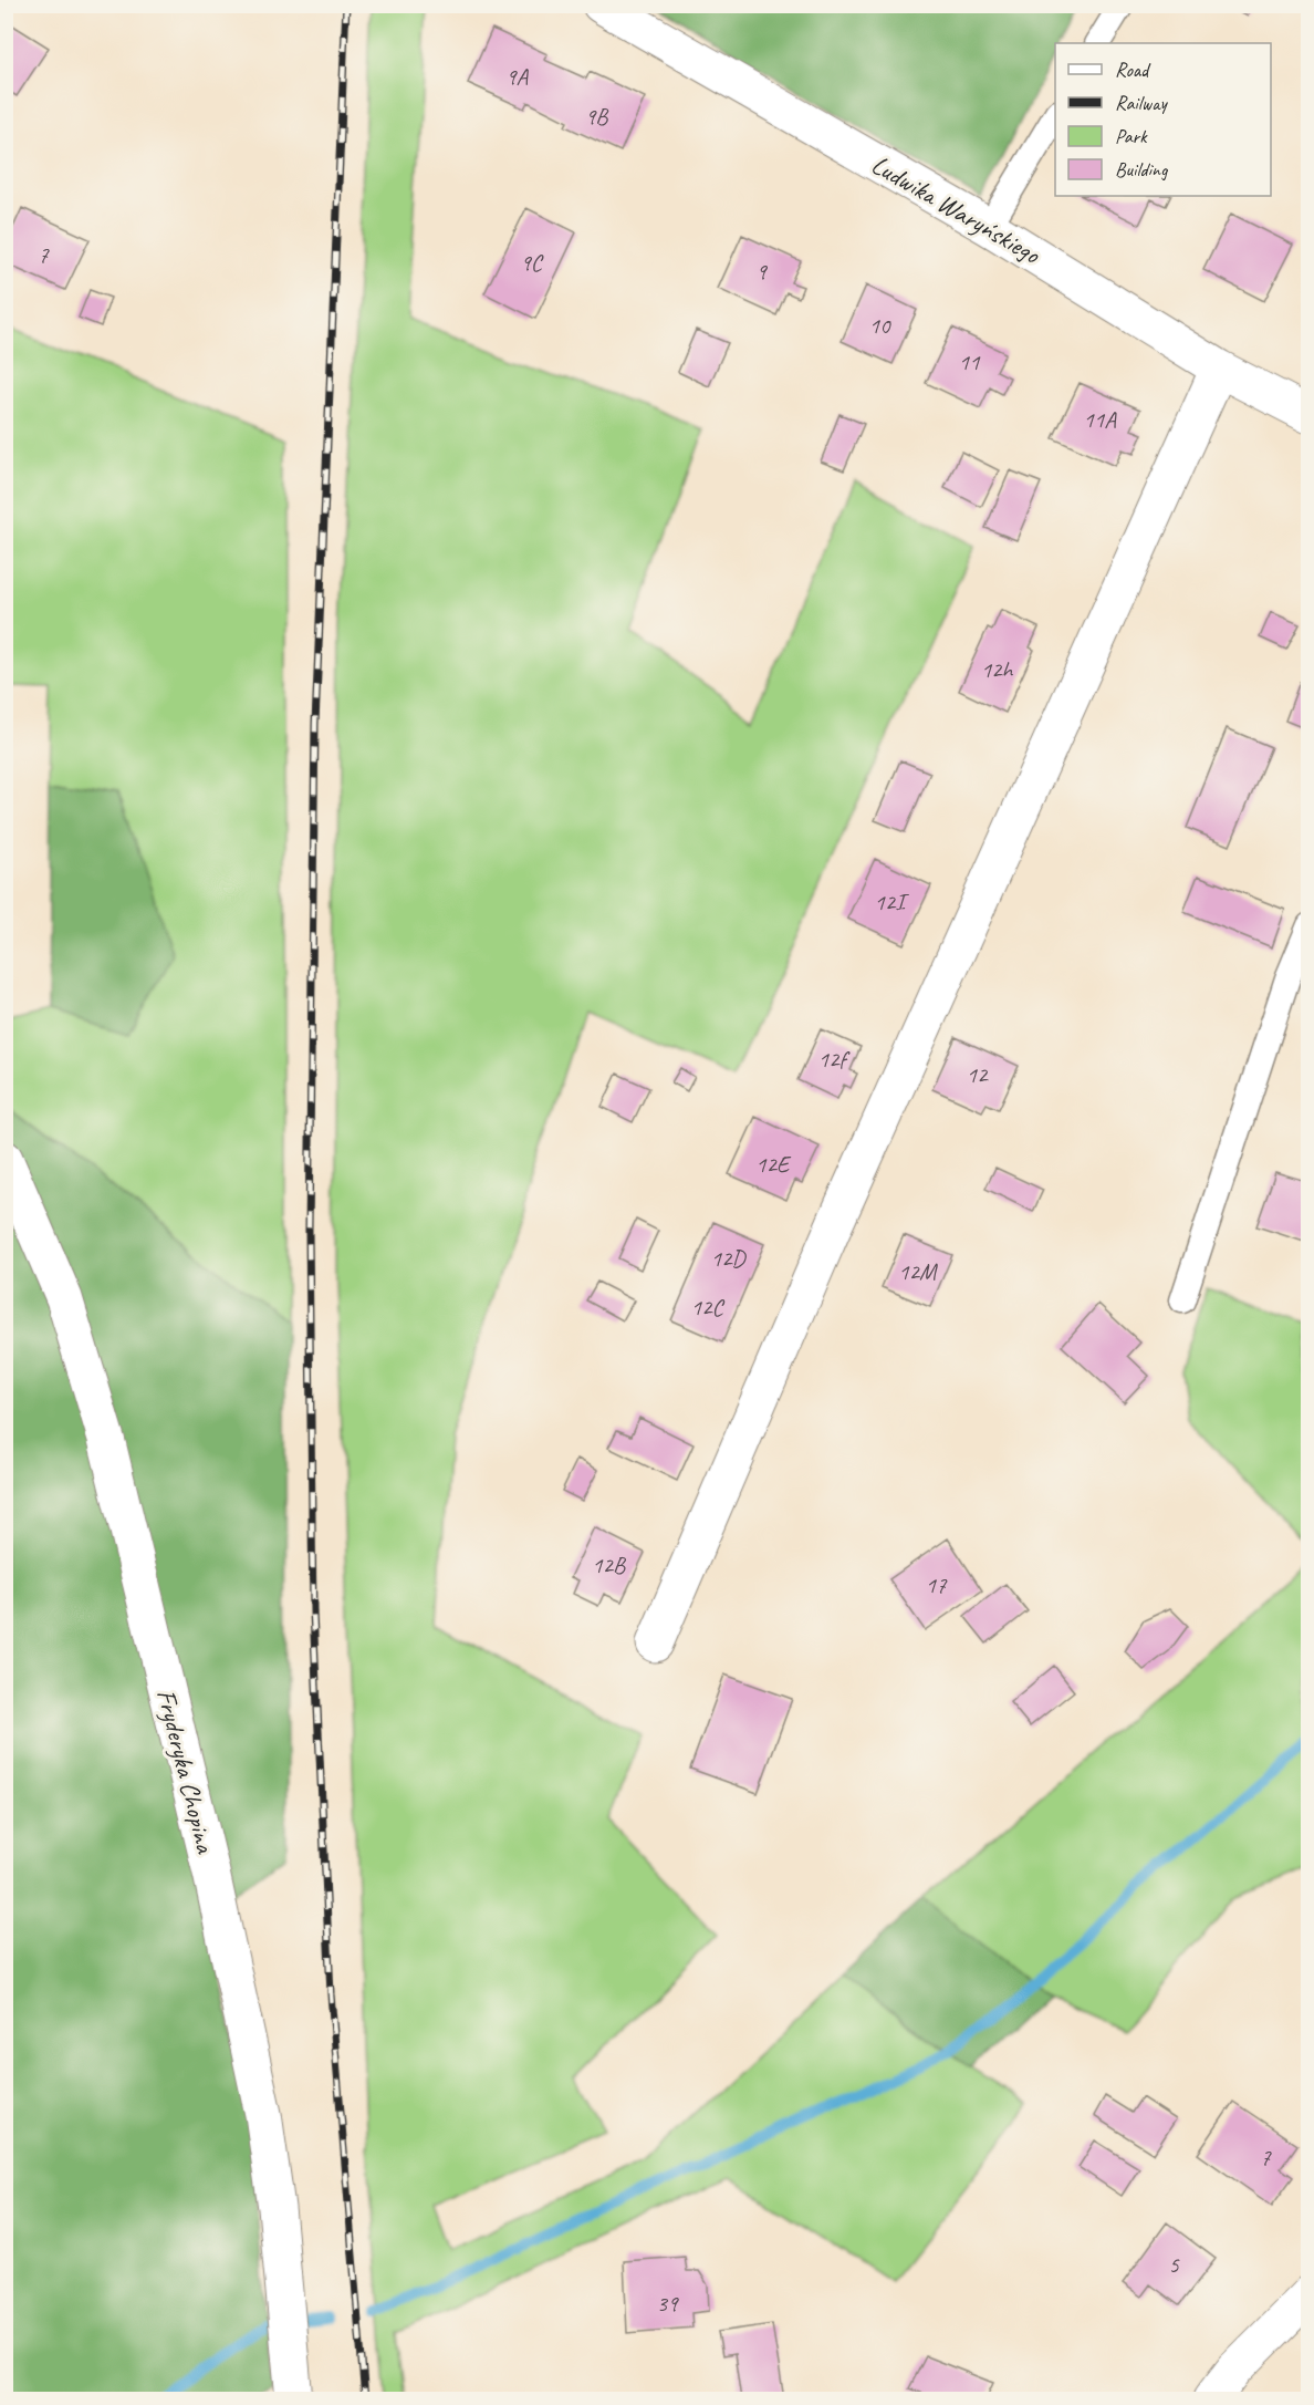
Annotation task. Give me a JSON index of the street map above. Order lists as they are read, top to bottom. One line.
{"streets":{"street":["Ludwika Waryńskiego","Fryderyka Chopina"]},"house_numbers":["9A","9B","7","9C","9","10","11","11A","12h","12I","12f","12","12E","12D","12M","12C","12B","17","7","5","39"],"legend":["Road","Railway","Park","Building"]}
